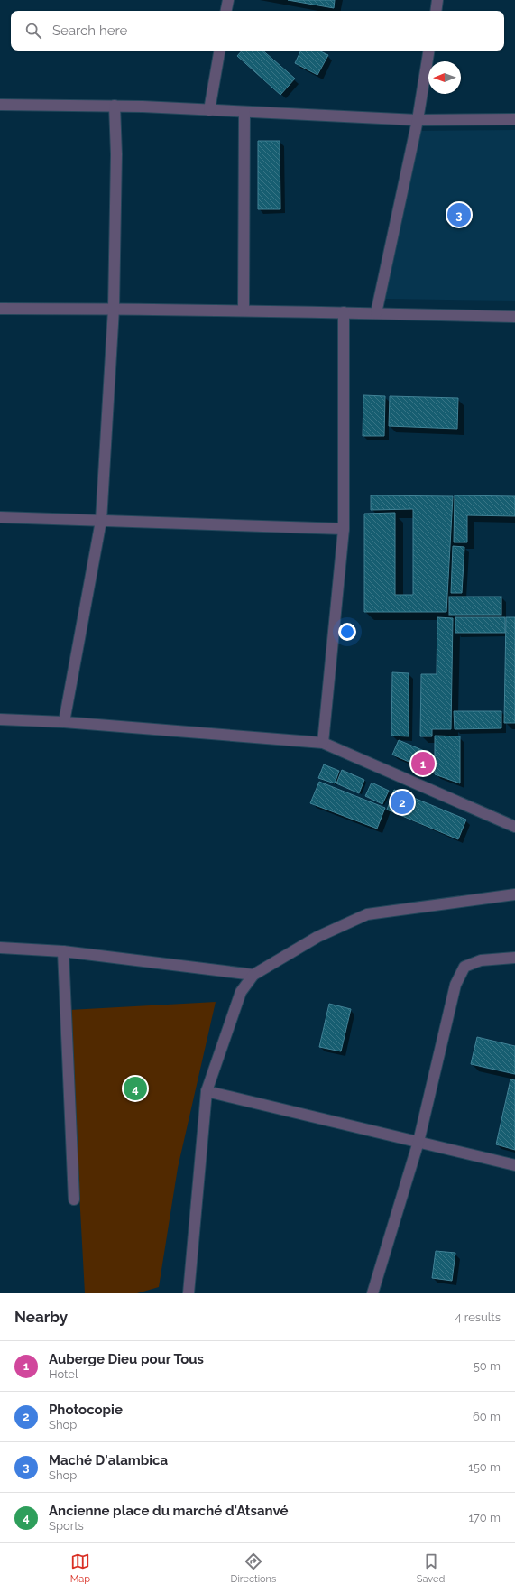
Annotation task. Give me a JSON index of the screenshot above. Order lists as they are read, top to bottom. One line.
{"north":"left","page":{"search":"Search here","pins":["3","1","2","4"],"heading":["Nearby","4 results"],"list":[{"mark":"1","name":"Auberge Dieu pour Tous","note":"Hotel","value":"50 m"},{"mark":"2","name":"Photocopie","note":"Shop","value":"60 m"},{"mark":"3","name":"Maché D'alambica","note":"Shop","value":"150 m"},{"mark":"4","name":"Ancienne place du marché d'Atsanvé","note":"Sports","value":"170 m"}],"nav":["Map","Directions","Saved"]}}
